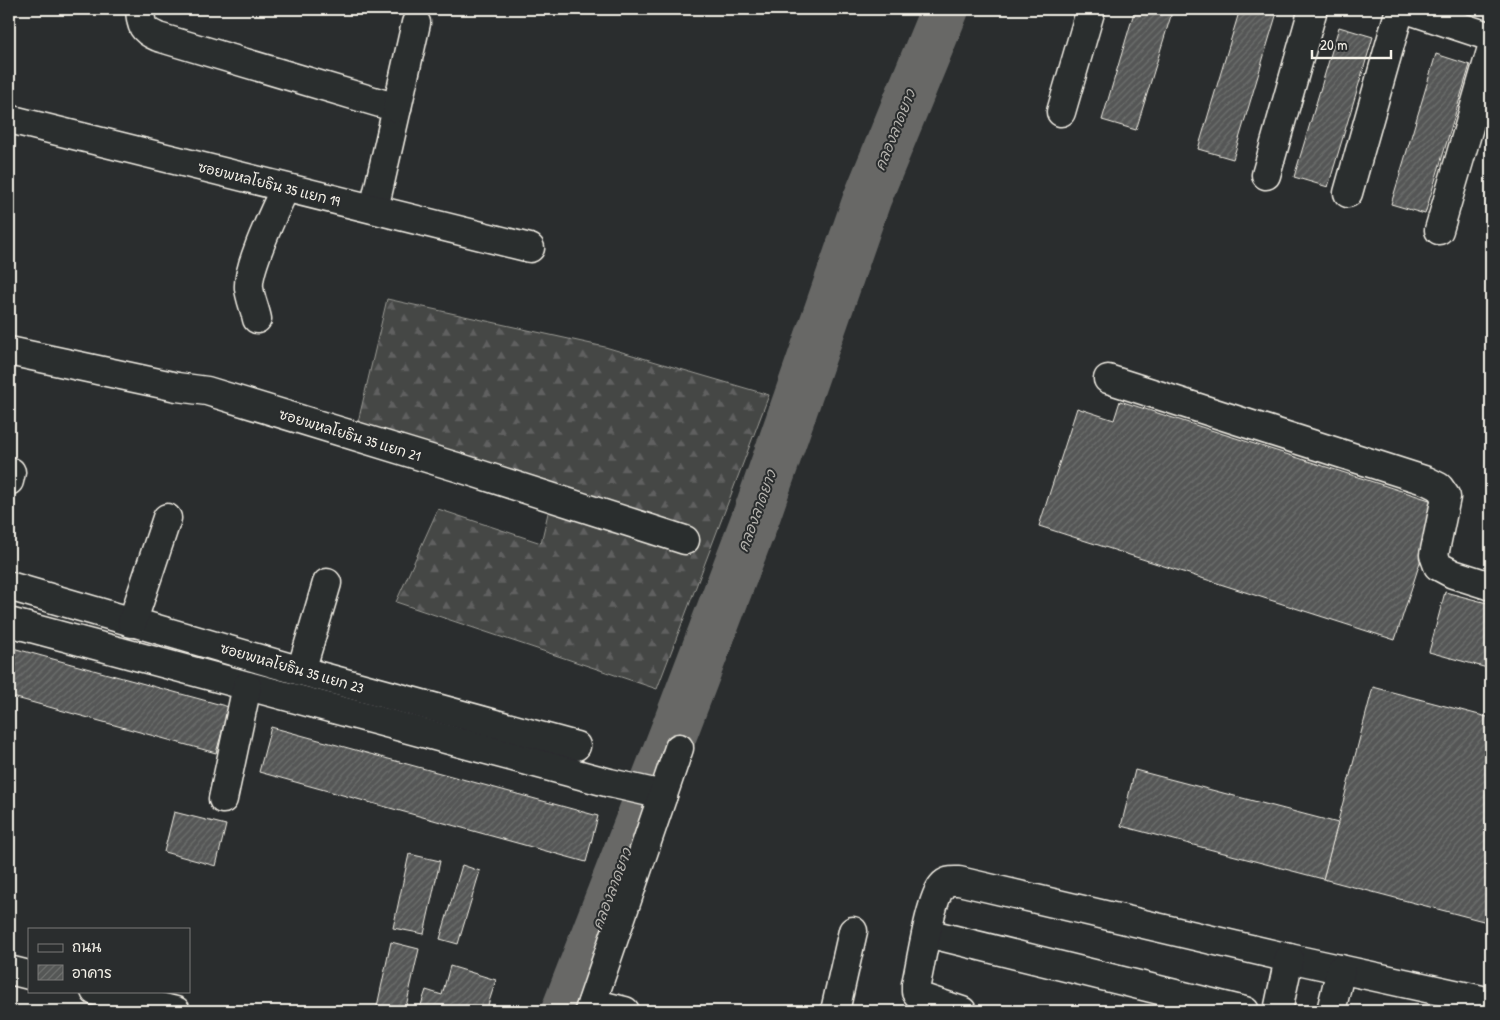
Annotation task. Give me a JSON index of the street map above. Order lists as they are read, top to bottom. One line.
{"streets":{"street":["ซอยพหลโยธิน 35 แยก 19","ซอยพหลโยธิน 35 แยก 21","ซอยพหลโยธิน 35 แยก 23"]},"water":["คลองลาดยาว"],"legend":["ถนน","อาคาร"],"scale_bar":"20 m"}
